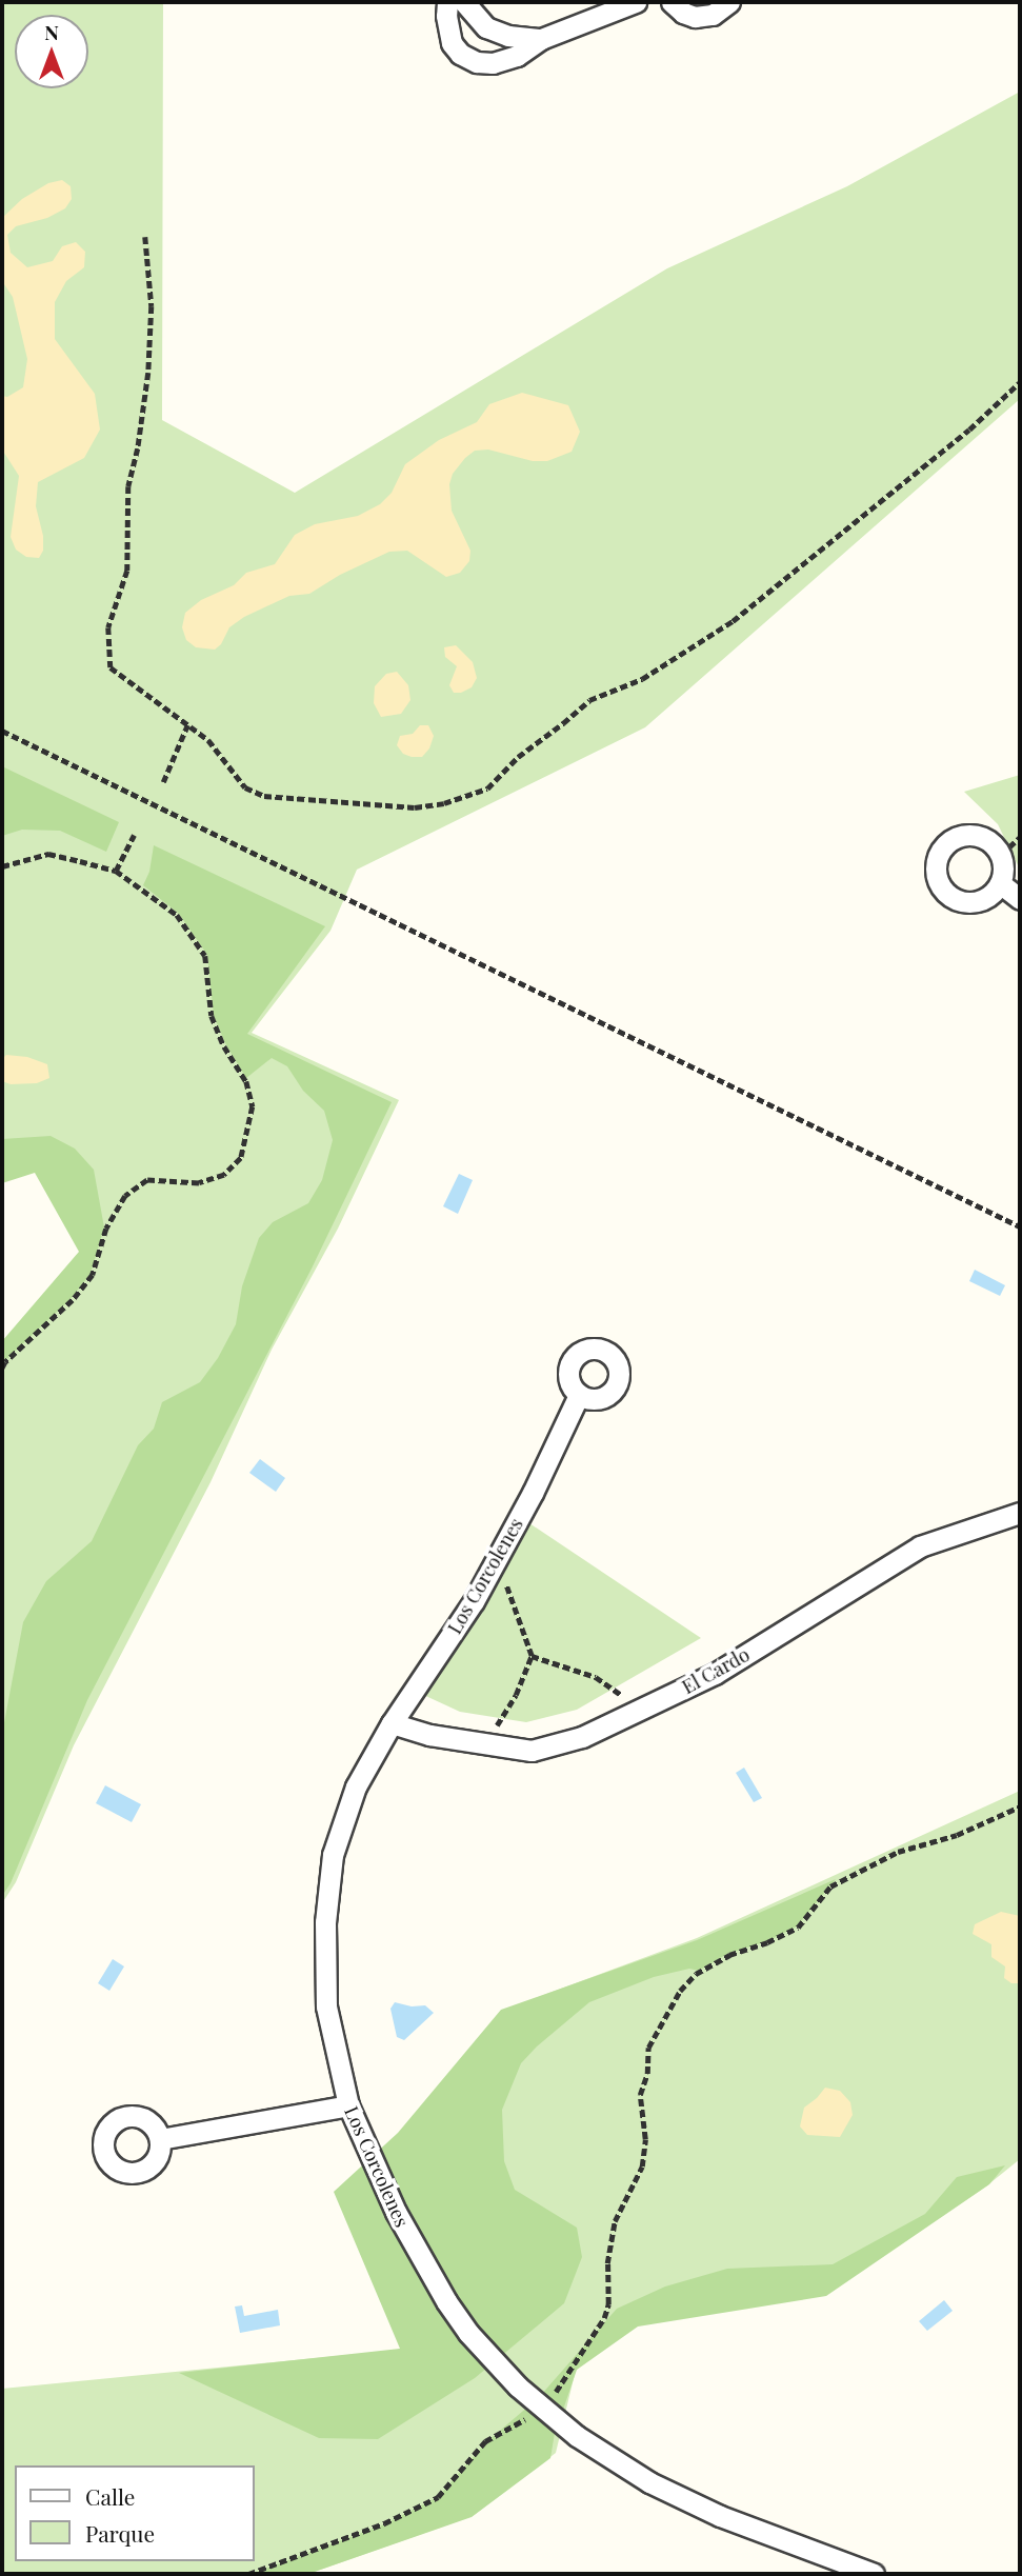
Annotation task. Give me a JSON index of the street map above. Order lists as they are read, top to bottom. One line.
{"streets":{"street":["Los Corcolenes","El Cardo"]},"crossings":[["Los Corcolenes","El Cardo"]],"legend":["Calle","Parque"],"north":"top"}
